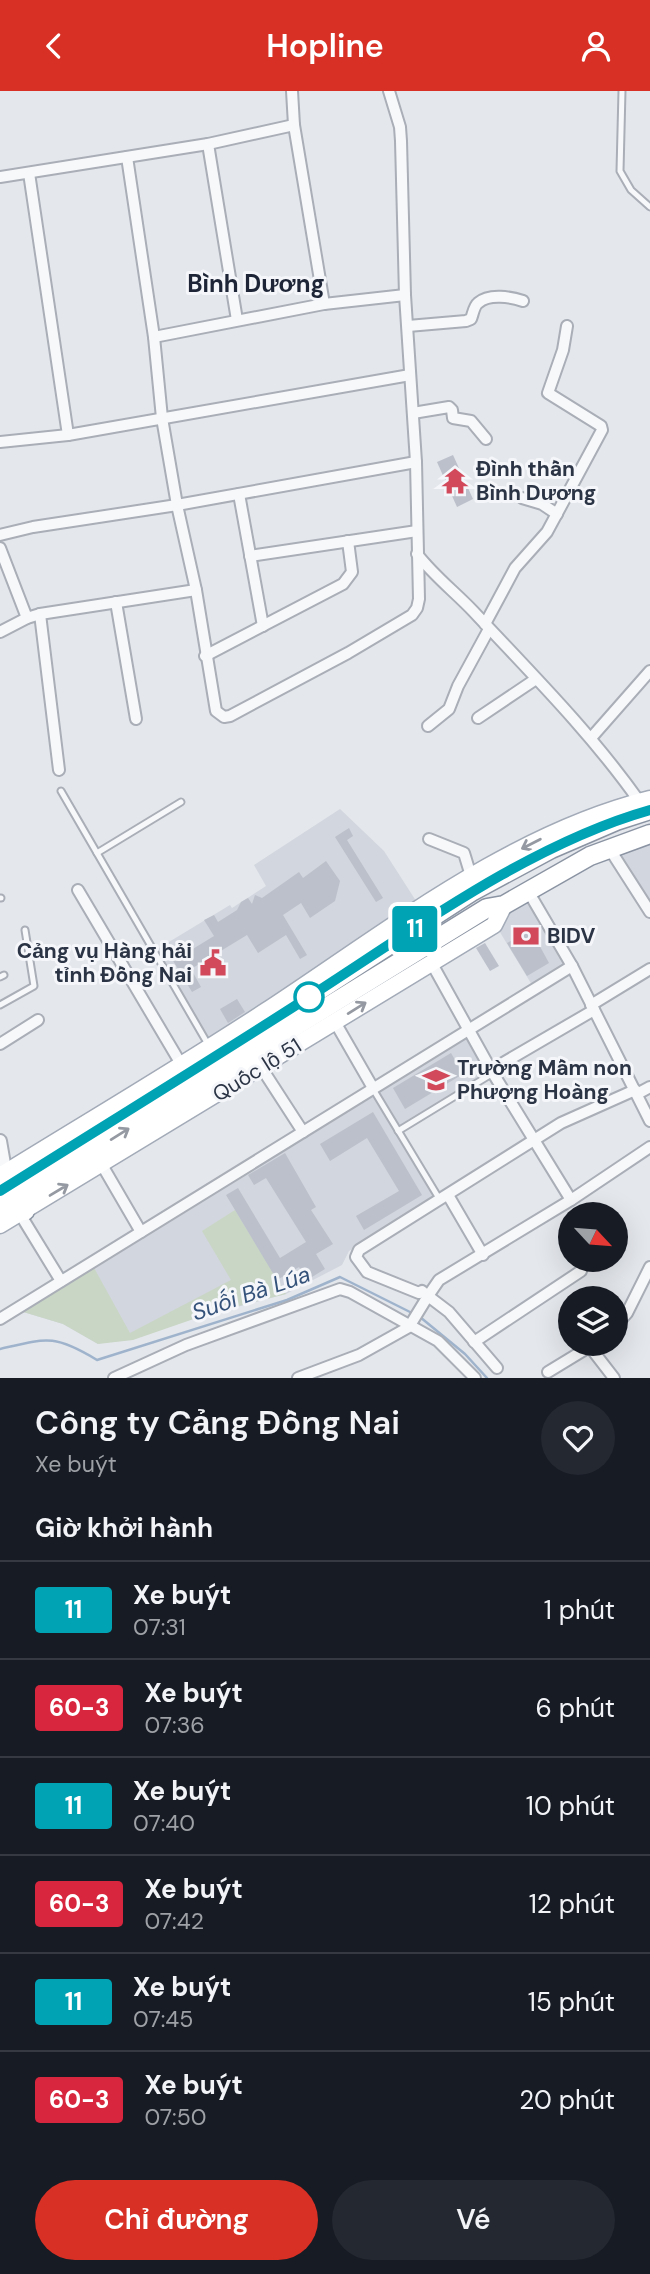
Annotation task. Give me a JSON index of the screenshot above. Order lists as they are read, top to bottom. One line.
{"streets":{"highway":["Quốc lộ 51"]},"districts":["Bình Dương"],"water":["Suối Bà Lúa"],"places":{"temple":["Đình thần Bình Dương"],"bank":["BIDV"],"public building":["Cảng vụ Hàng hải tỉnh Đồng Nai"],"school or university":["Trường Mầm non Phượng Hoàng"]},"lines":["bus line 11"],"north":"bottom right","page":{"header":"Hopline","on_map":"11","heading":[["Công ty Cảng Đồng Nai","Xe buýt"],"Giờ khởi hành"],"list":[{"mark":"11","name":"Xe buýt","note":"07:31","value":"1 phút"},{"mark":"60-3","name":"Xe buýt","note":"07:36","value":"6 phút"},{"mark":"11","name":"Xe buýt","note":"07:40","value":"10 phút"},{"mark":"60-3","name":"Xe buýt","note":"07:42","value":"12 phút"},{"mark":"11","name":"Xe buýt","note":"07:45","value":"15 phút"},{"mark":"60-3","name":"Xe buýt","note":"07:50","value":"20 phút"}],"buttons":["Chỉ đường","Vé"]}}
